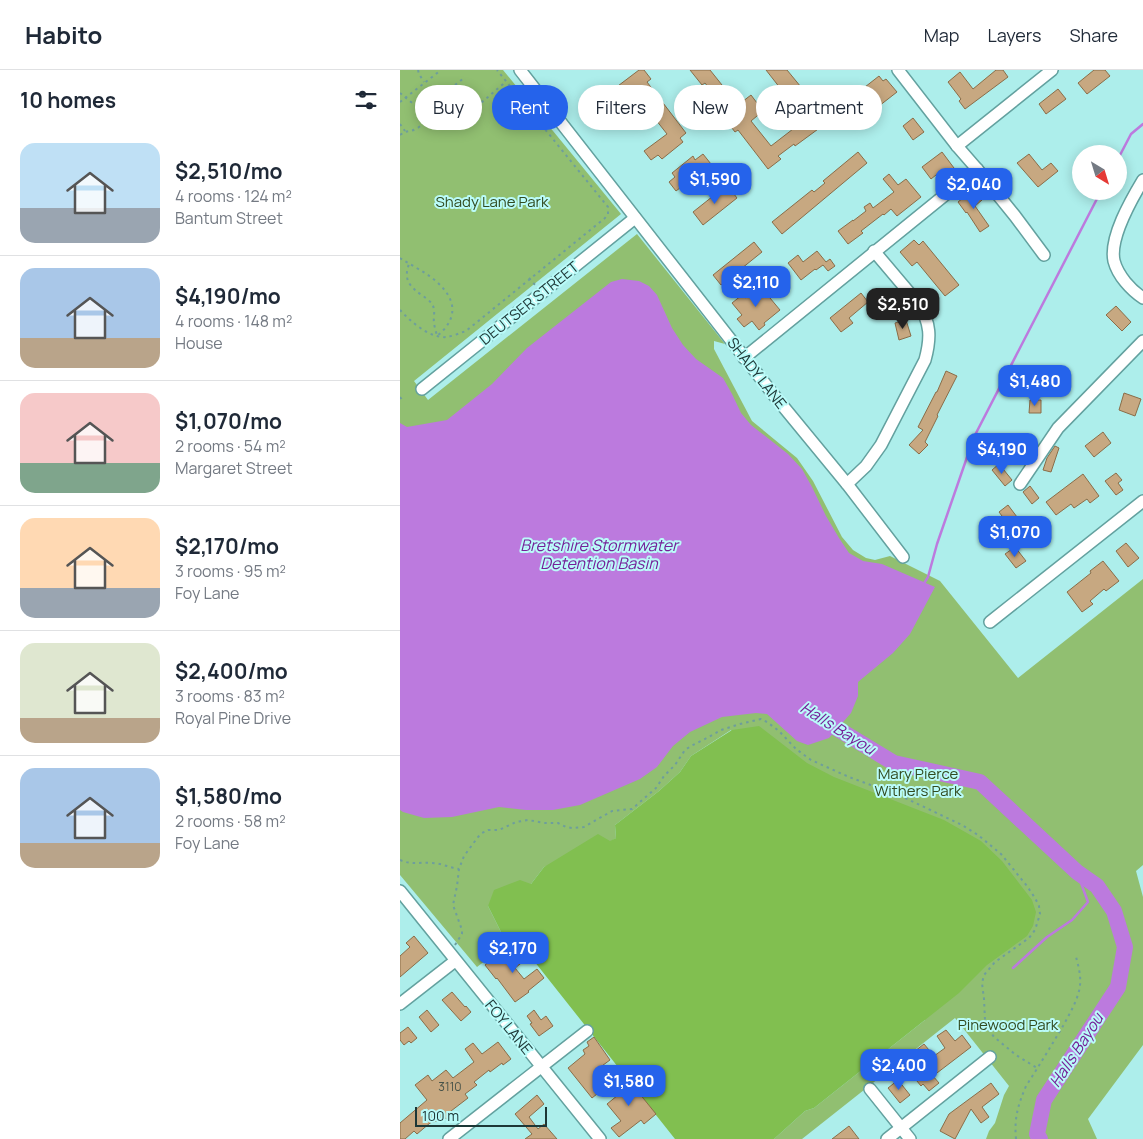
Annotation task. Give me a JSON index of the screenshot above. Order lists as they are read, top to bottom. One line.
{"streets":{"street":["DEUTSER STREET","SHADY LANE","FOY LANE"]},"crossings":[["DEUTSER STREET","SHADY LANE"]],"water":["Bretshire Stormwater Detention Basin","Halls Bayou"],"parks":["Shady Lane Park","Mary Pierce Withers Park","Pinewood Park"],"house_numbers":["3110"],"scale_bar":"100 m","north":"bottom right","page":{"header":"Habito","nav":["Map","Layers","Share"],"heading":"10 homes","chip":["Buy","Rent","Filters","New","Apartment"],"list":[{"name":"$2,510/mo","note":"4 rooms · 124 m² · Bantum Street"},{"name":"$4,190/mo","note":"4 rooms · 148 m² · House"},{"name":"$1,070/mo","note":"2 rooms · 54 m² · Margaret Street"},{"name":"$2,170/mo","note":"3 rooms · 95 m² · Foy Lane"},{"name":"$2,400/mo","note":"3 rooms · 83 m² · Royal Pine Drive"},{"name":"$1,580/mo","note":"2 rooms · 58 m² · Foy Lane"}],"price":["$1,590","$2,040","$2,110","$2,510","$1,480","$4,190","$1,070","$2,170","$2,400","$1,580"],"scale":"100 m"}}
